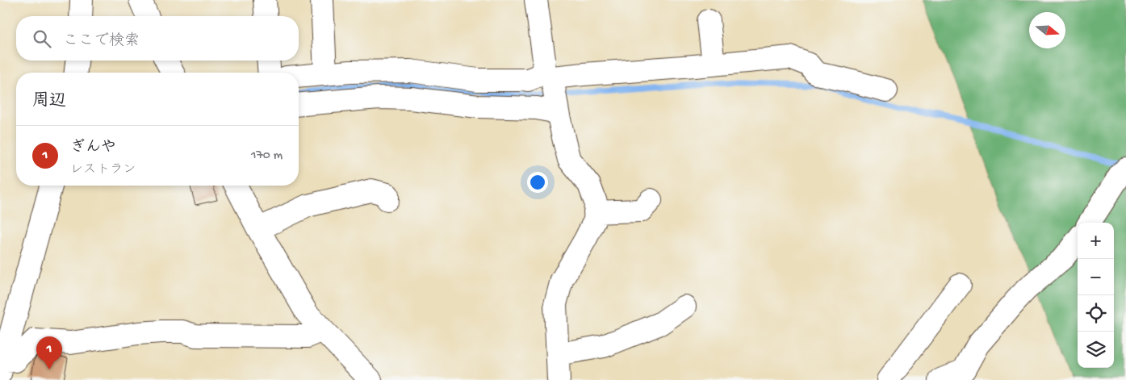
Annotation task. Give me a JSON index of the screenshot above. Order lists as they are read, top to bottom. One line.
{"north":"right","page":{"search":"ここで検索","heading":"周辺","list":[{"mark":"1","name":"ぎんや","note":"レストラン","value":"170 m"}],"map_buttons":["+","−"],"pins":"1"}}
